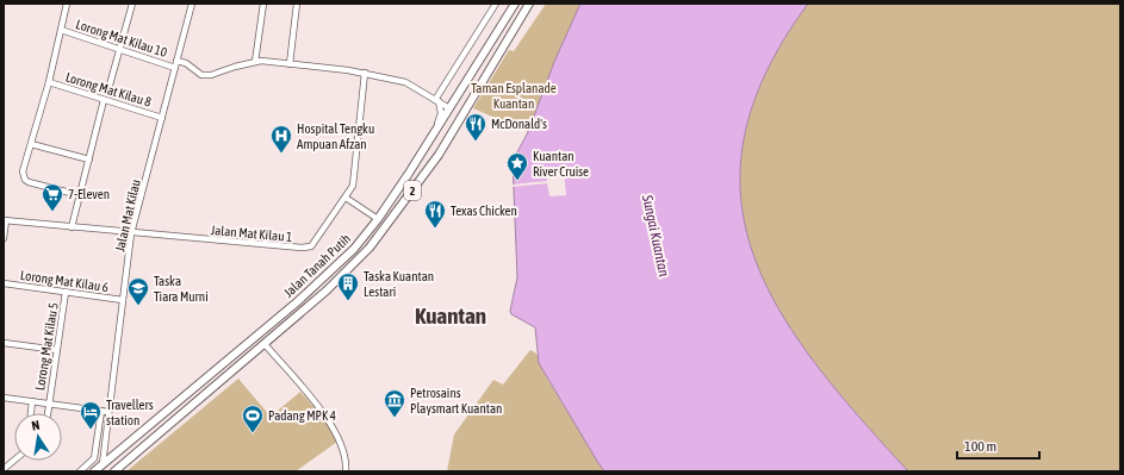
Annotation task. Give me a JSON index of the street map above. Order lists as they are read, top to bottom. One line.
{"streets":{"highway":["2","Jalan Tanah Putih"],"street":["Lorong Mat Kilau 10","Lorong Mat Kilau 8","Jalan Mat Kilau","Jalan Mat Kilau 1","Lorong Mat Kilau 6","Lorong Mat Kilau 5"]},"crossings":[["Lorong Mat Kilau 10","Lorong Mat Kilau 8"],["Lorong Mat Kilau 10","Jalan Mat Kilau"],["Lorong Mat Kilau 8","Jalan Mat Kilau"],["Jalan Mat Kilau","Jalan Mat Kilau 1"],["Jalan Mat Kilau","Jalan Tanah Putih"],["Jalan Mat Kilau","Lorong Mat Kilau 6"],["Lorong Mat Kilau 6","Lorong Mat Kilau 5"]],"districts":["Kuantan"],"water":["Sungai Kuantan"],"parks":["Taman Esplanade Kuantan"],"places":{"restaurant":["McDonald's","Texas Chicken"],"hospital":["Hospital Tengku Ampuan Afzan"],"place":["Kuantan River Cruise"],"supermarket":["7-Eleven"],"building":["Taska Kuantan Lestari"],"school or university":["Taska Tiara Murni"],"museum":["Petrosains Playsmart Kuantan"],"hotel":["Travellers station"],"sports":["Padang MPK 4"]},"scale_bar":"100 m","north":"top"}
